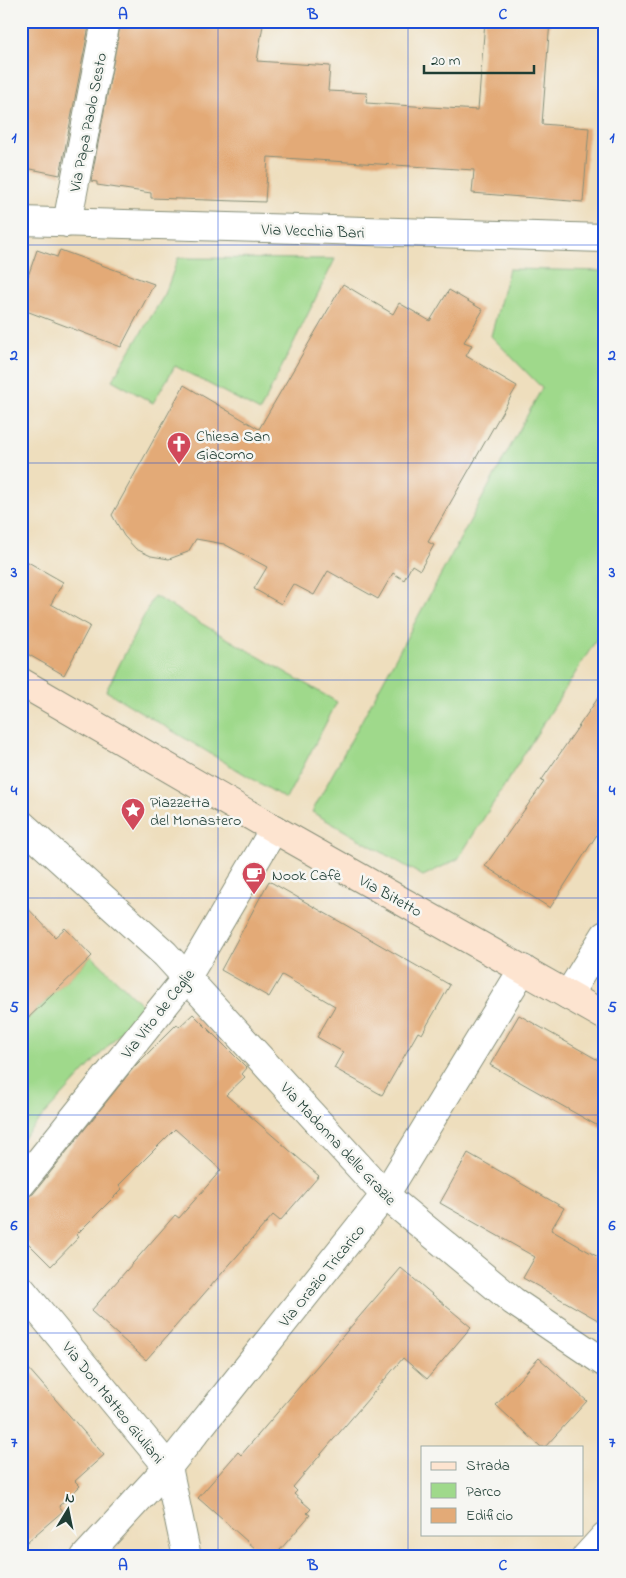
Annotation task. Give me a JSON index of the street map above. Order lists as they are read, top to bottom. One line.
{"streets":{"street":["Via Papa Paolo Sesto","Via Vecchia Bari","Via Bitetto","Via Vito de Ceglie","Via Madonna delle Grazie","Via Orazio Tricarico","Via Don Matteo Giuliani"]},"crossings":[["Via Papa Paolo Sesto","Via Vecchia Bari"],["Via Bitetto","Via Vito de Ceglie"],["Via Bitetto","Via Orazio Tricarico"],["Via Vito de Ceglie","Via Madonna delle Grazie"],["Via Madonna delle Grazie","Via Orazio Tricarico"],["Via Orazio Tricarico","Via Don Matteo Giuliani"]],"places":{"church":["Chiesa San Giacomo"],"place":["Piazzetta del Monastero"],"cafe":["Nook Cafè"]},"legend":["Strada","Parco","Edificio"],"scale_bar":"20 m","north":"top","grid":{"columns":["A","B","C"],"rows":["1","2","3","4","5","6","7"]}}
